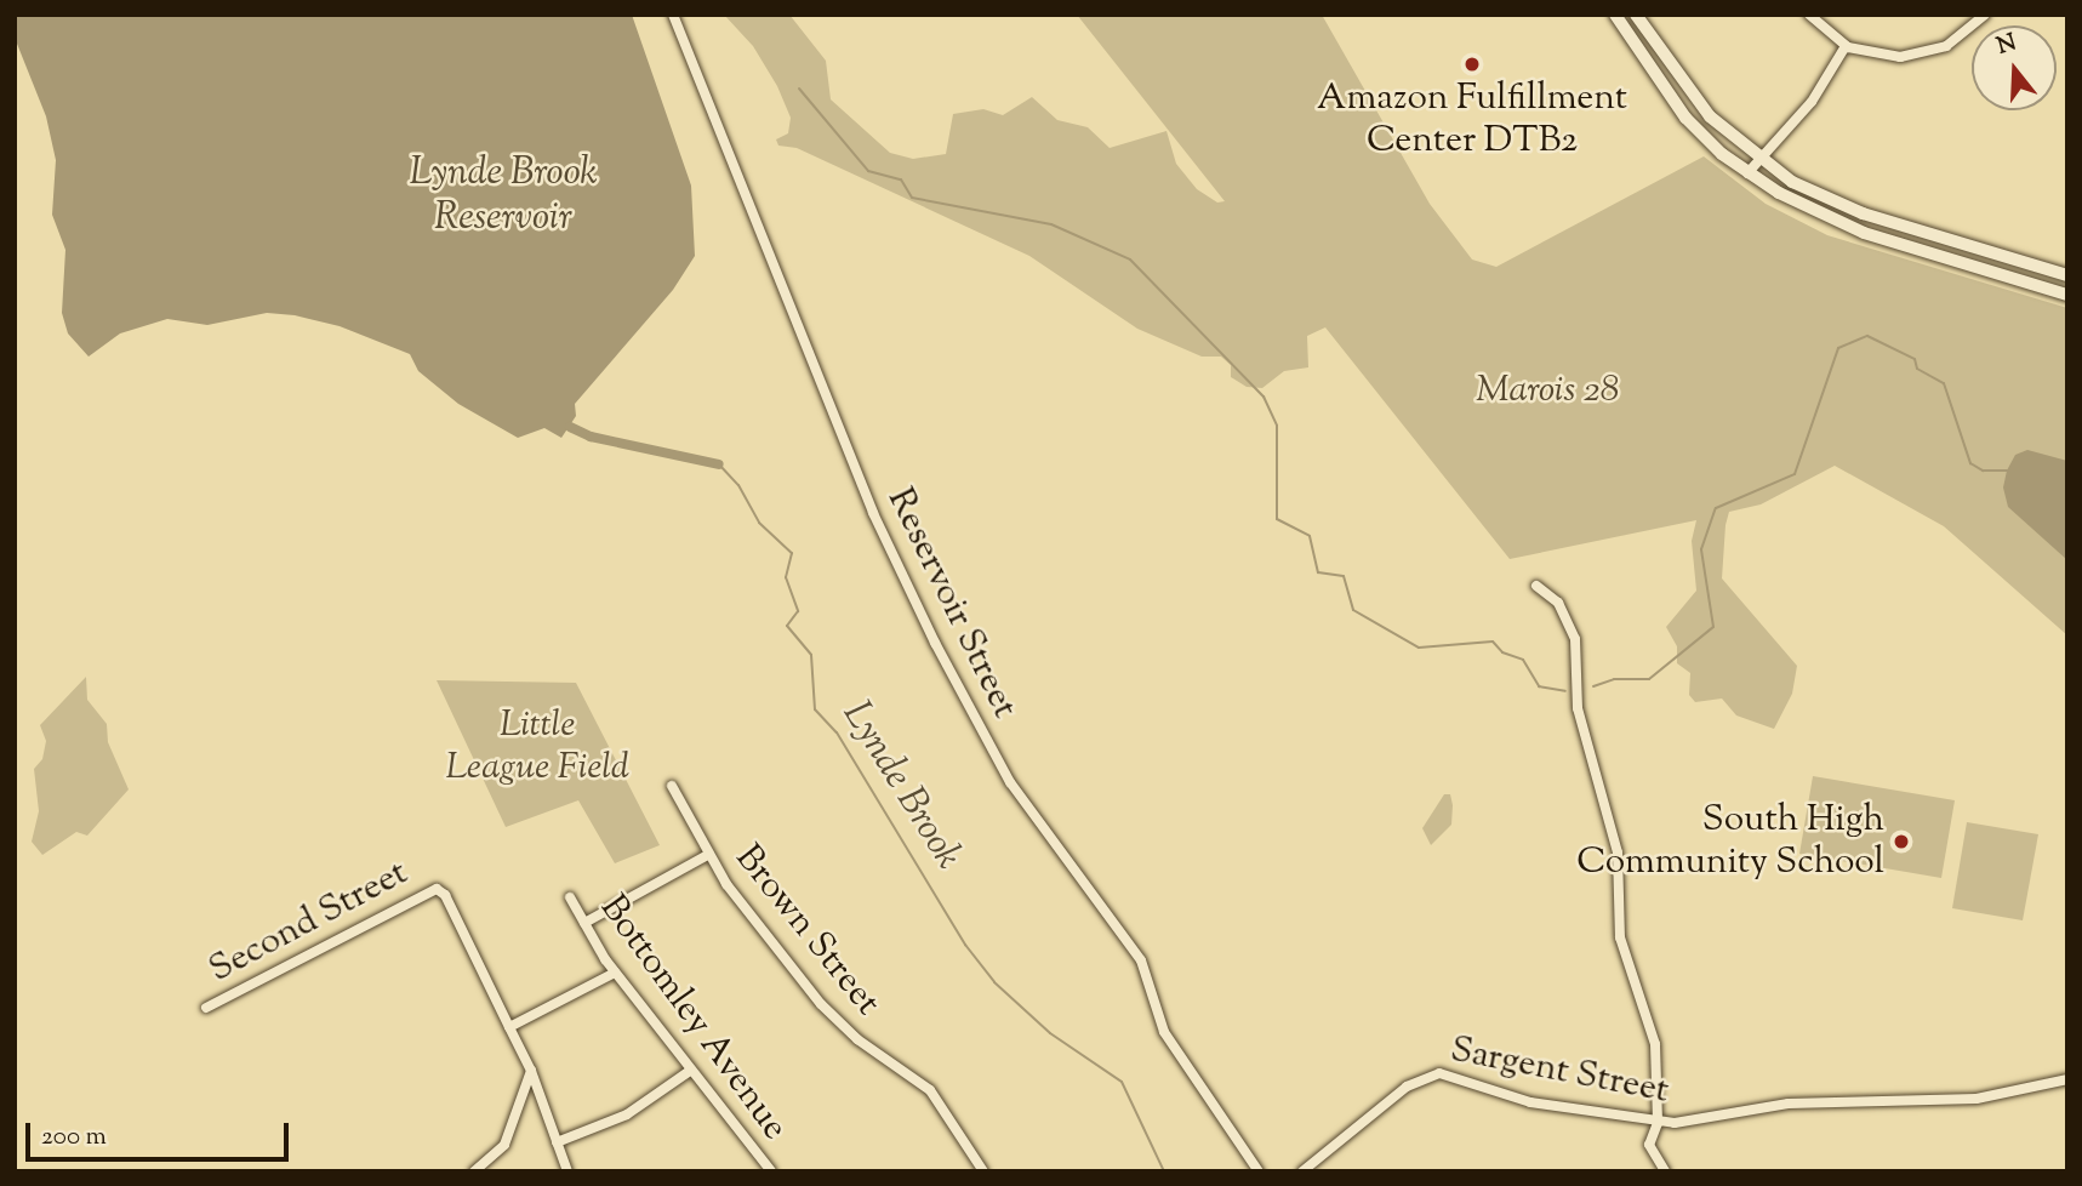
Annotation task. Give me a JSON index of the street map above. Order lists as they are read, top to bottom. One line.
{"streets":{"street":["Reservoir Street","Second Street","Brown Street","Bottomley Avenue","Sargent Street"]},"water":["Lynde Brook Reservoir","Lynde Brook"],"parks":["Marois 28","Little League Field"],"places":["Amazon Fulfillment Center DTB2","South High Community School"],"scale_bar":"200 m","north":"top"}
